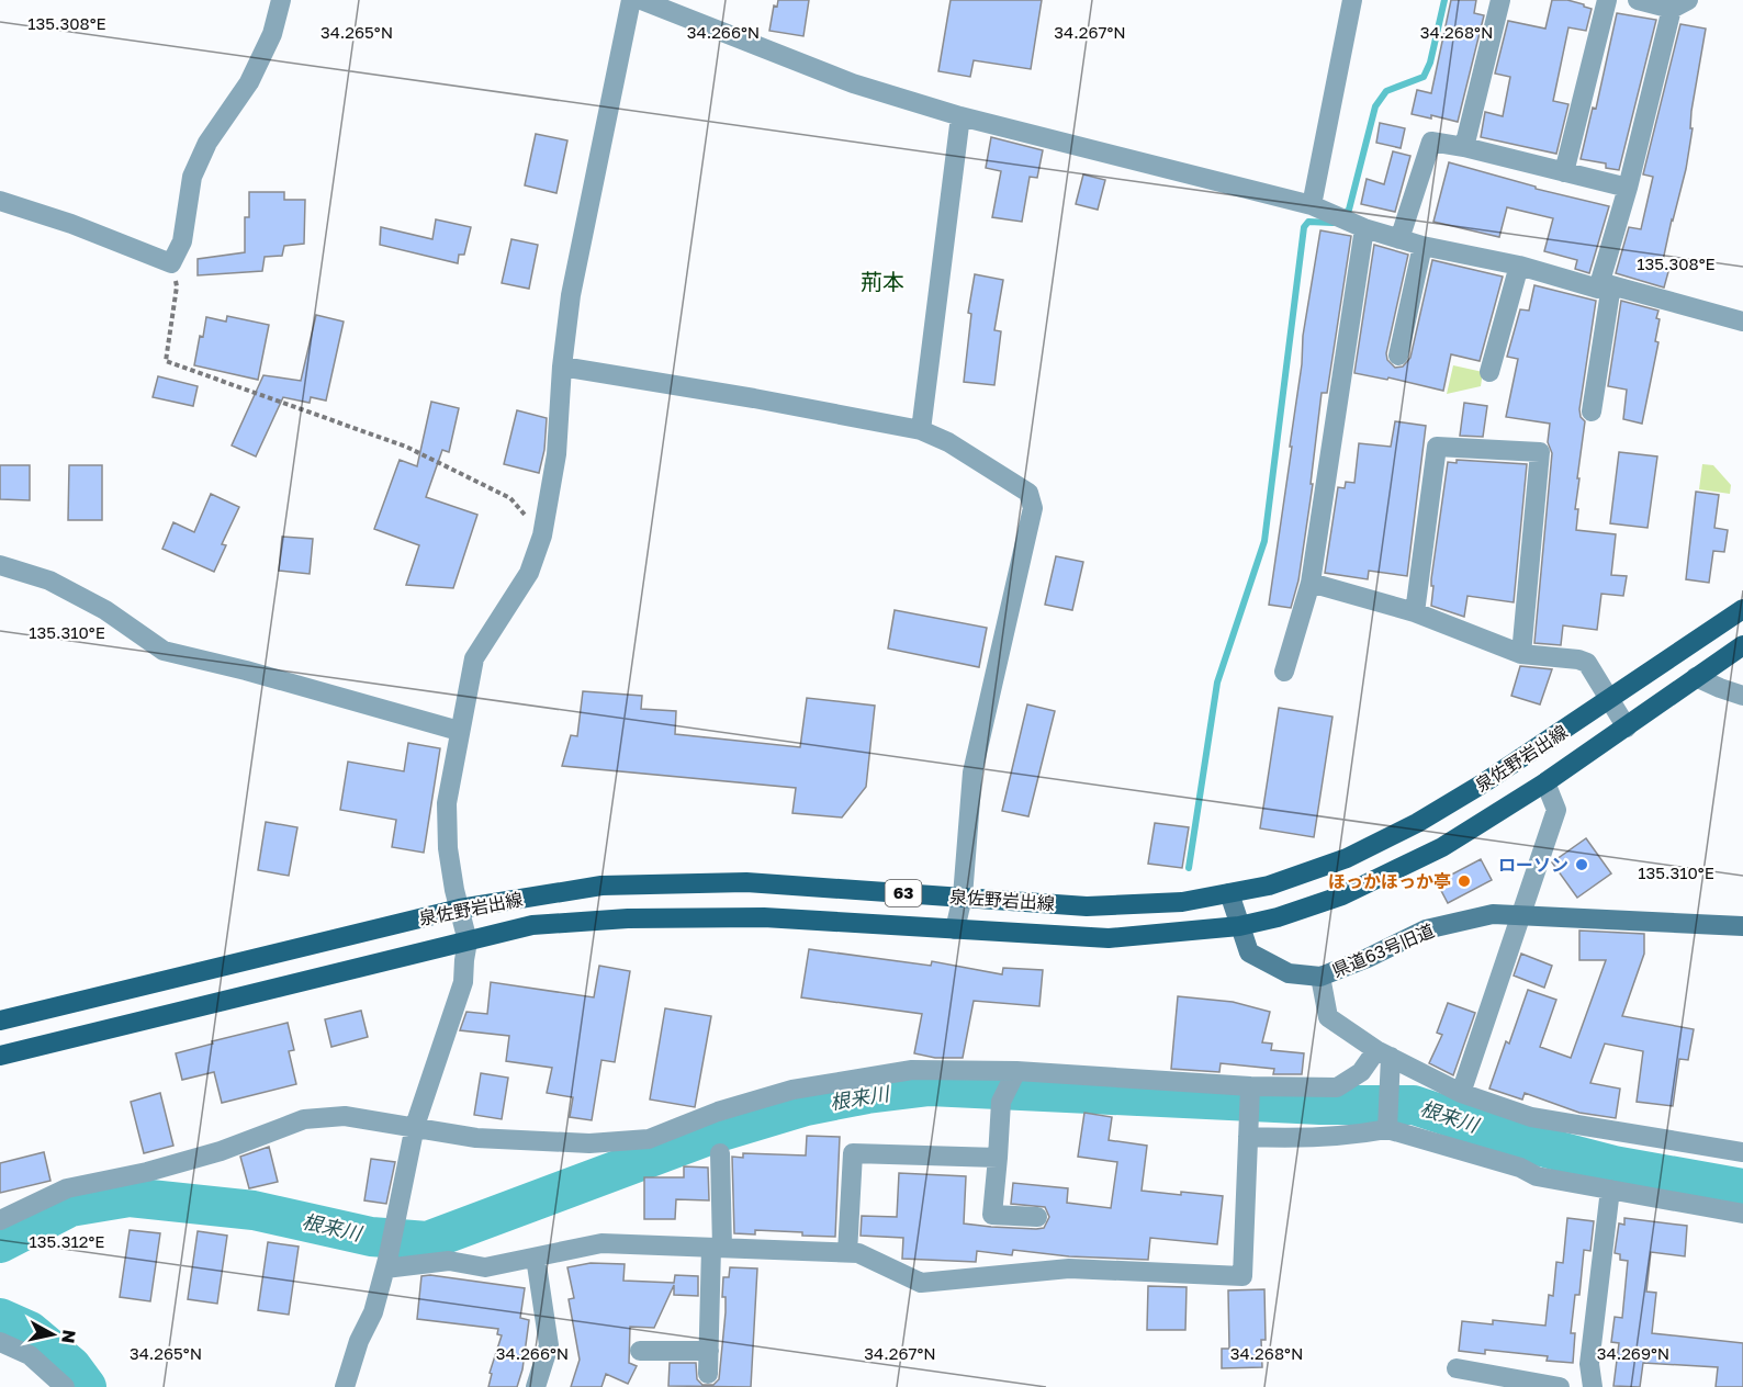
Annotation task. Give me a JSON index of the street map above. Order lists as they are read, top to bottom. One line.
{"streets":{"main road":["泉佐野岩出線","63"],"street":["県道63号旧道"]},"crossings":[["泉佐野岩出線","県道63号旧道"]],"districts":["荊本"],"water":["根来川"],"places":["ローソン","ほっかほっか亭"],"north":"right","coordinates":["135.308°E","34.265°N","34.266°N","34.267°N","34.268°N","135.310°E","135.312°E","34.269°N"]}
